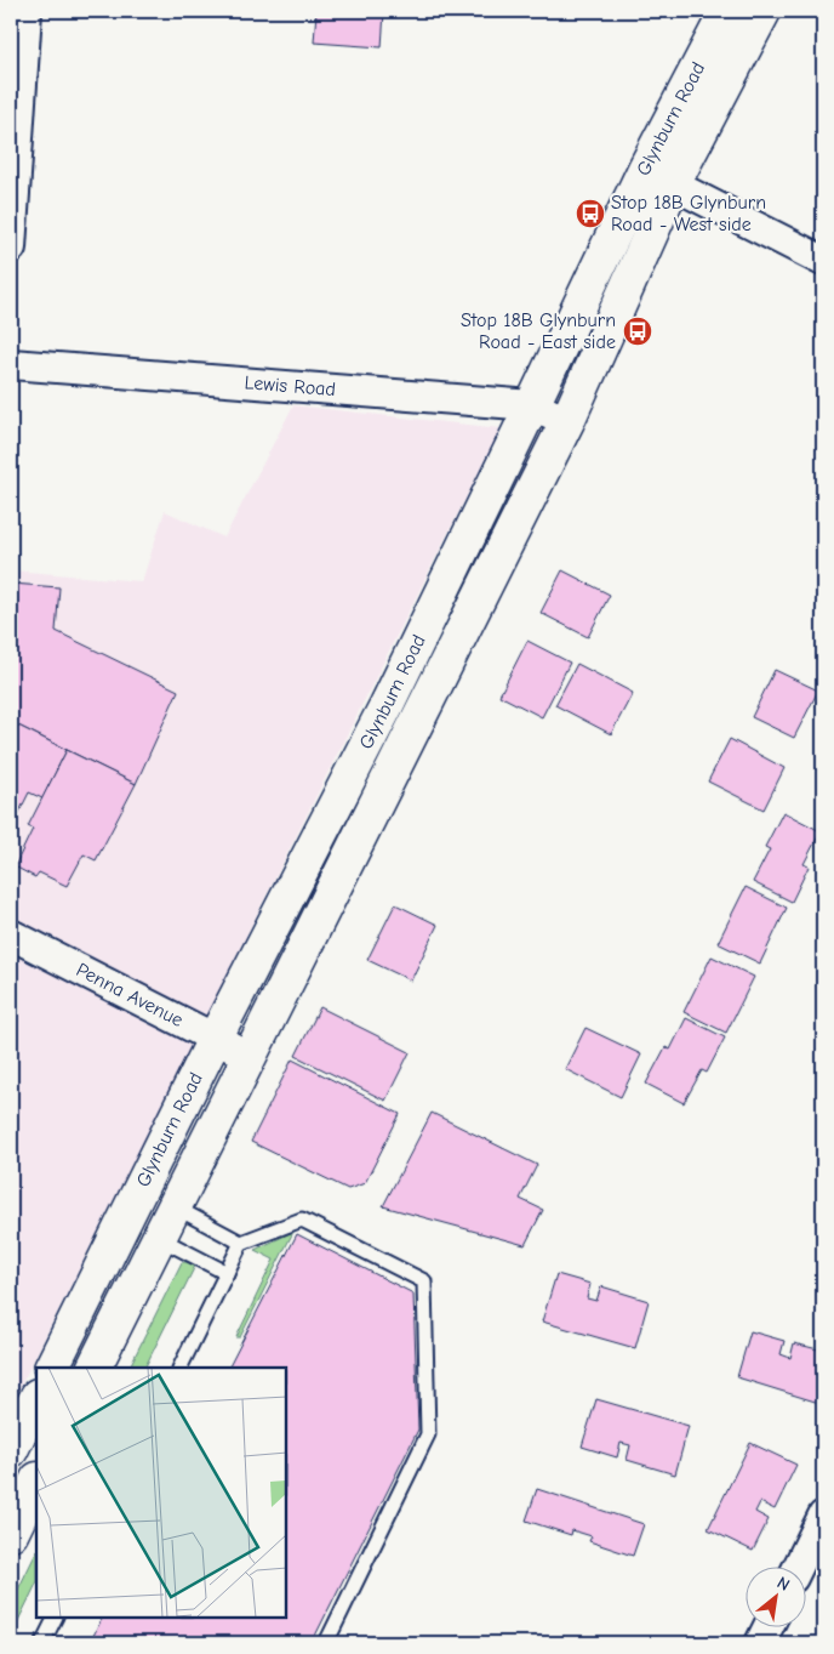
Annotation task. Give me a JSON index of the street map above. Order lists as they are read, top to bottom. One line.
{"streets":{"main road":["Glynburn Road"],"street":["Lewis Road","Penna Avenue"]},"crossings":[["Glynburn Road","Lewis Road"],["Glynburn Road","Penna Avenue"]],"places":{"bus stop":["Stop 18B Glynburn Road - West side","Stop 18B Glynburn Road - East side"]},"north":"top right"}
